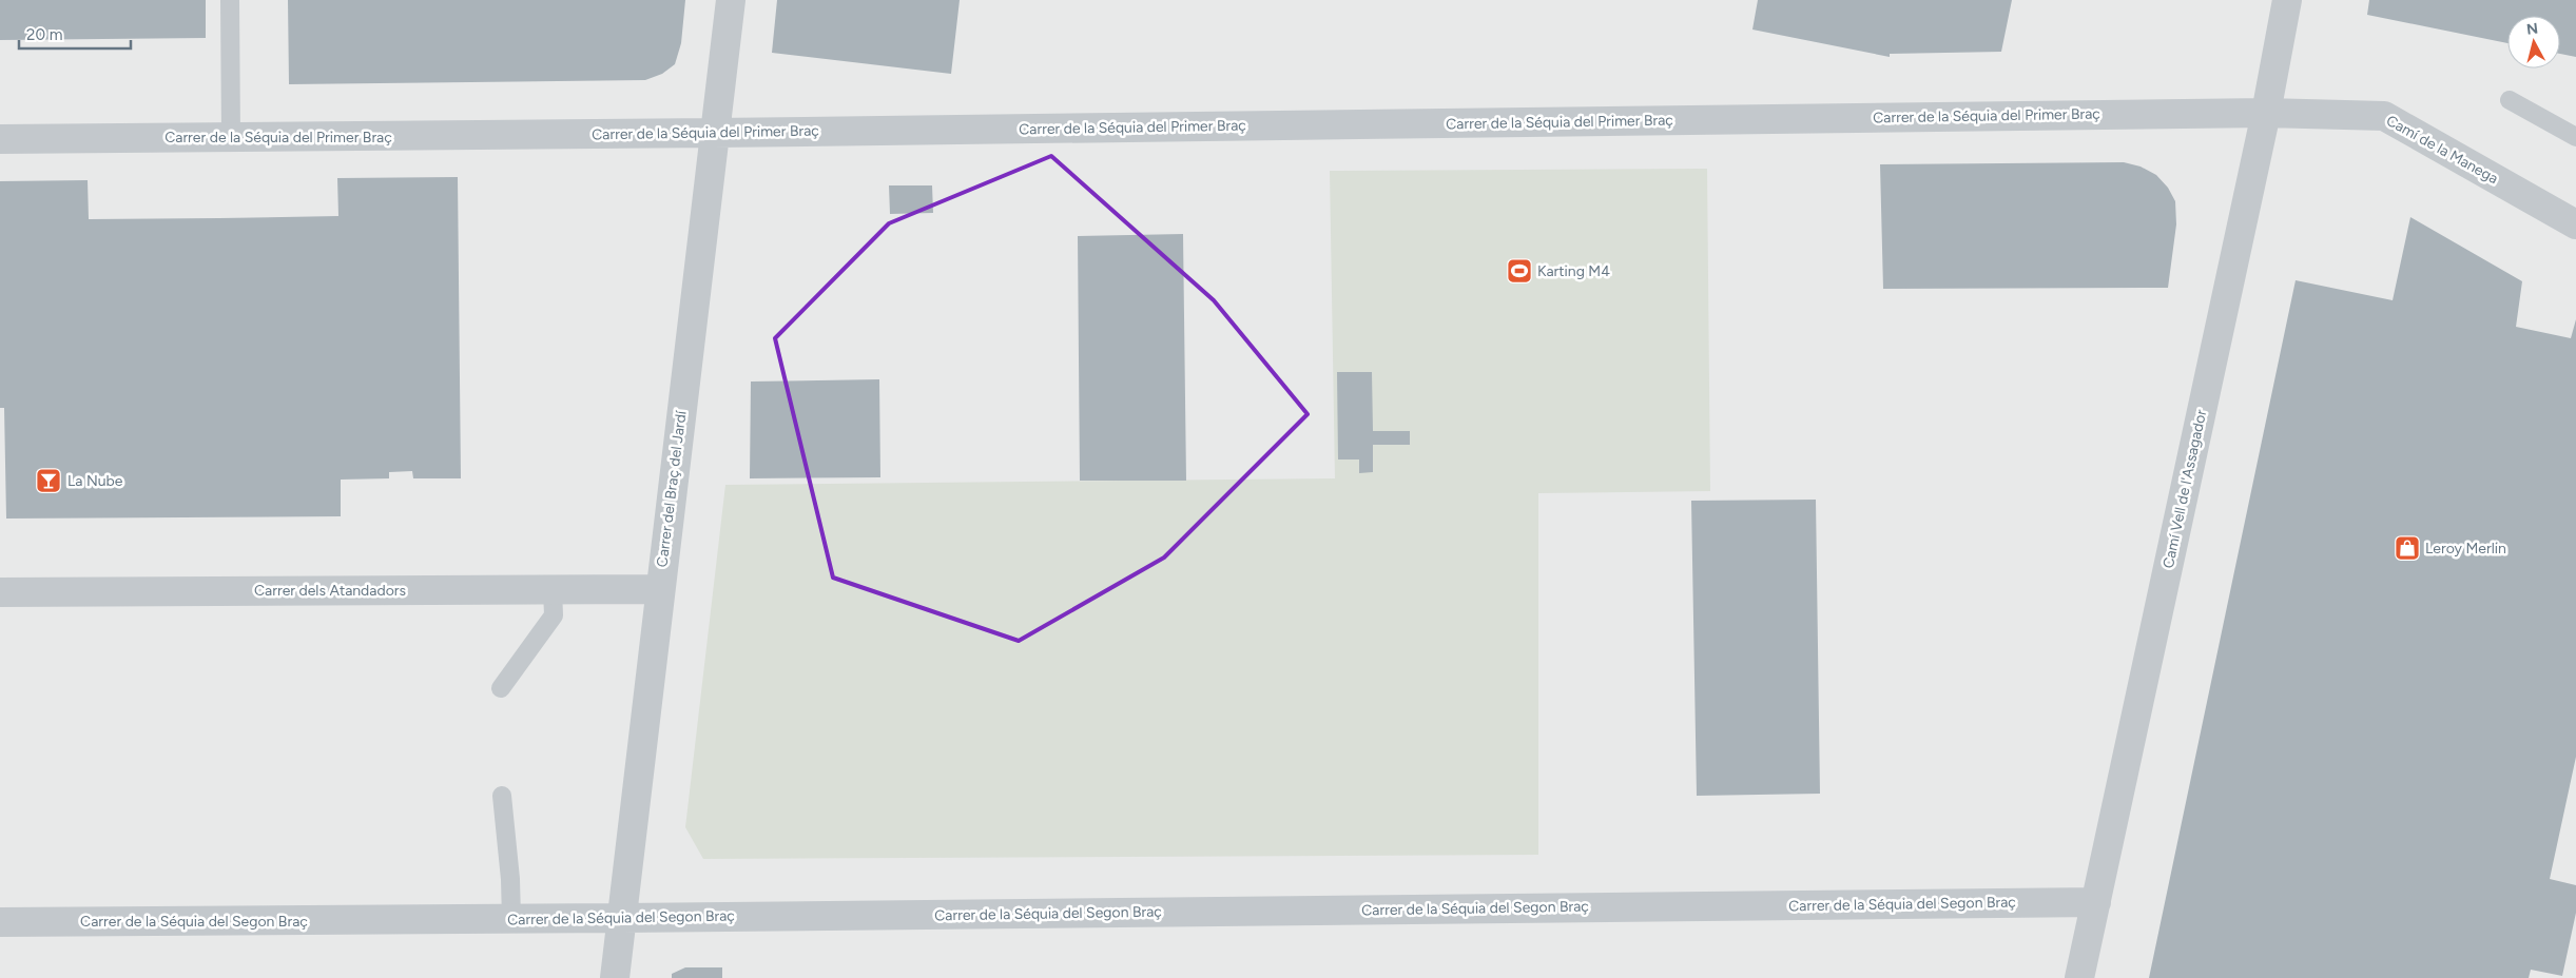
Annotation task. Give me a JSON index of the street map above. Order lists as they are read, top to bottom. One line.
{"streets":{"street":["Carrer de la Séquia del Primer Braç","Camí de la Manega","Carrer del Braç del Jardí","Camí Vell de l'Assagador","Carrer dels Atandadors","Carrer de la Séquia del Segon Braç"]},"crossings":[["Carrer de la Séquia del Primer Braç","Camí de la Manega"],["Carrer de la Séquia del Primer Braç","Carrer del Braç del Jardí"],["Carrer de la Séquia del Primer Braç","Camí Vell de l'Assagador"],["Camí de la Manega","Camí Vell de l'Assagador"],["Carrer del Braç del Jardí","Carrer dels Atandadors"],["Carrer del Braç del Jardí","Carrer de la Séquia del Segon Braç"],["Camí Vell de l'Assagador","Carrer de la Séquia del Segon Braç"]],"places":{"sports":["Karting M4"],"bar":["La Nube"],"shop":["Leroy Merlin"]},"scale_bar":"20 m","north":"top"}
